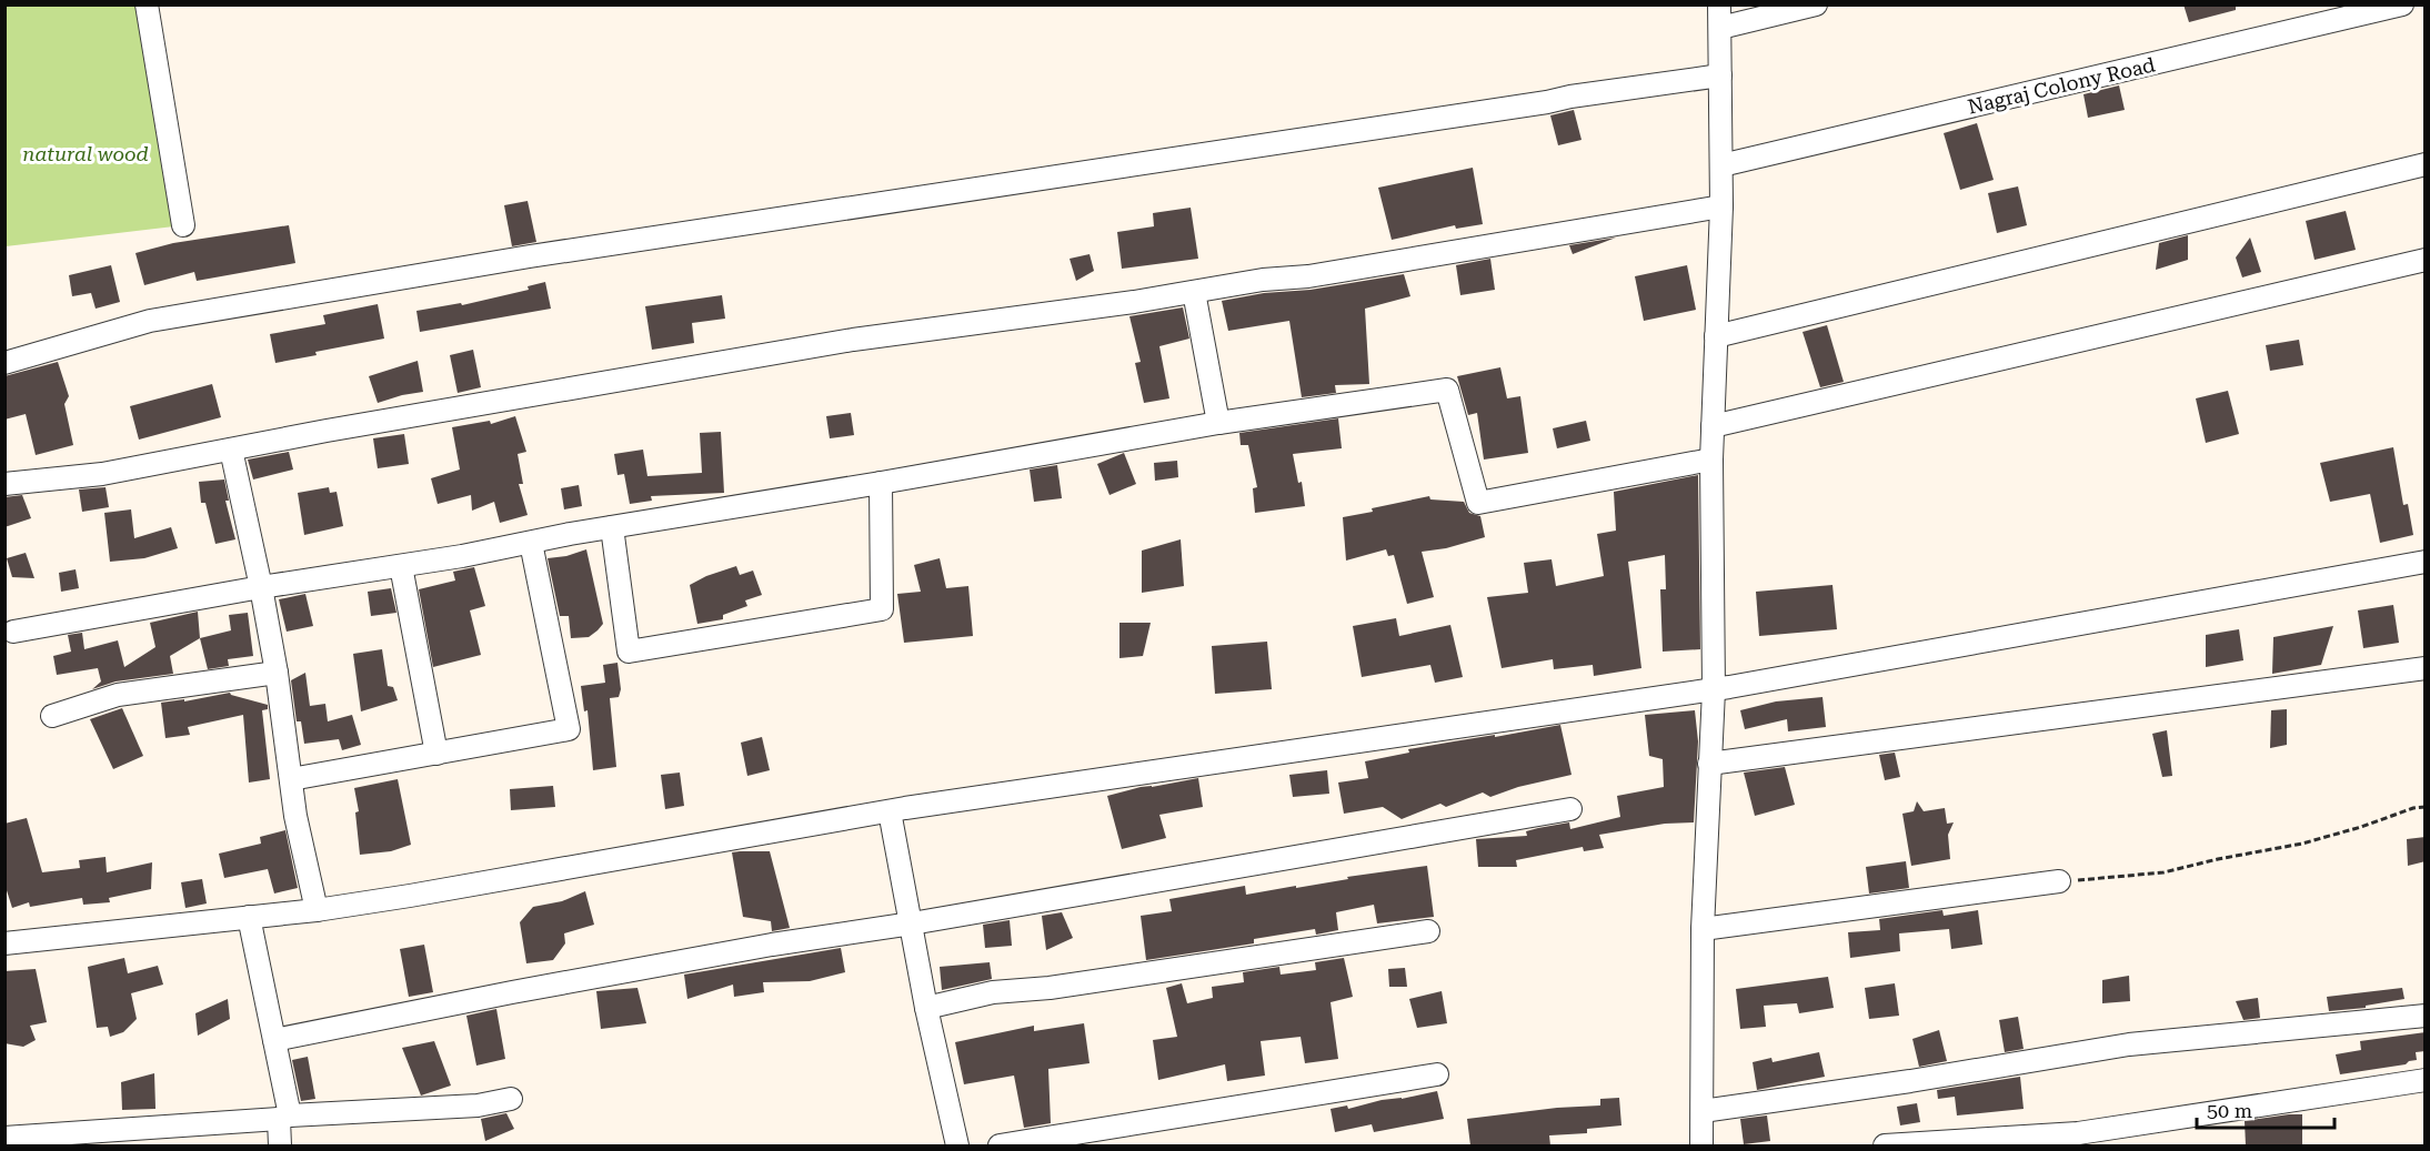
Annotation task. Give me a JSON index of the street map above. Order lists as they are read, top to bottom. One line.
{"streets":{"street":["Nagraj Colony Road"]},"parks":["natural wood"],"scale_bar":"50 m"}
